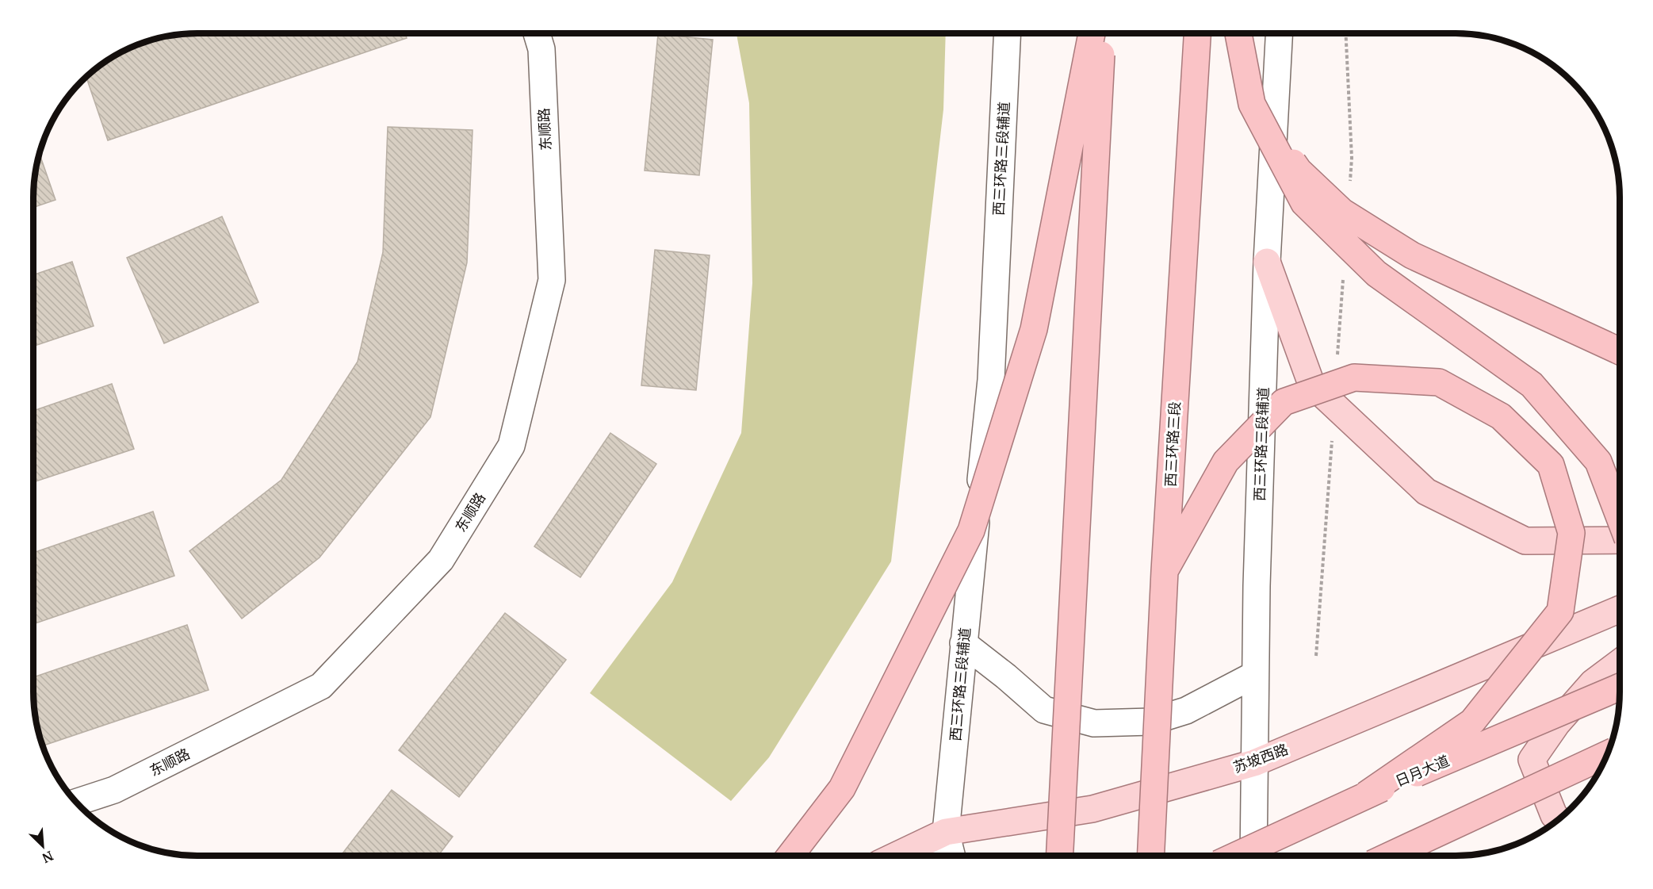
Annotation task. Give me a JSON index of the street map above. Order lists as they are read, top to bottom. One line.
{"streets":{"highway":["西三环路三段","日月大道"],"main road":["东顺路","西三环路三段辅道","苏坡西路"]},"crossings":[["西三环路三段辅道","苏坡西路"]],"north":"bottom right"}
